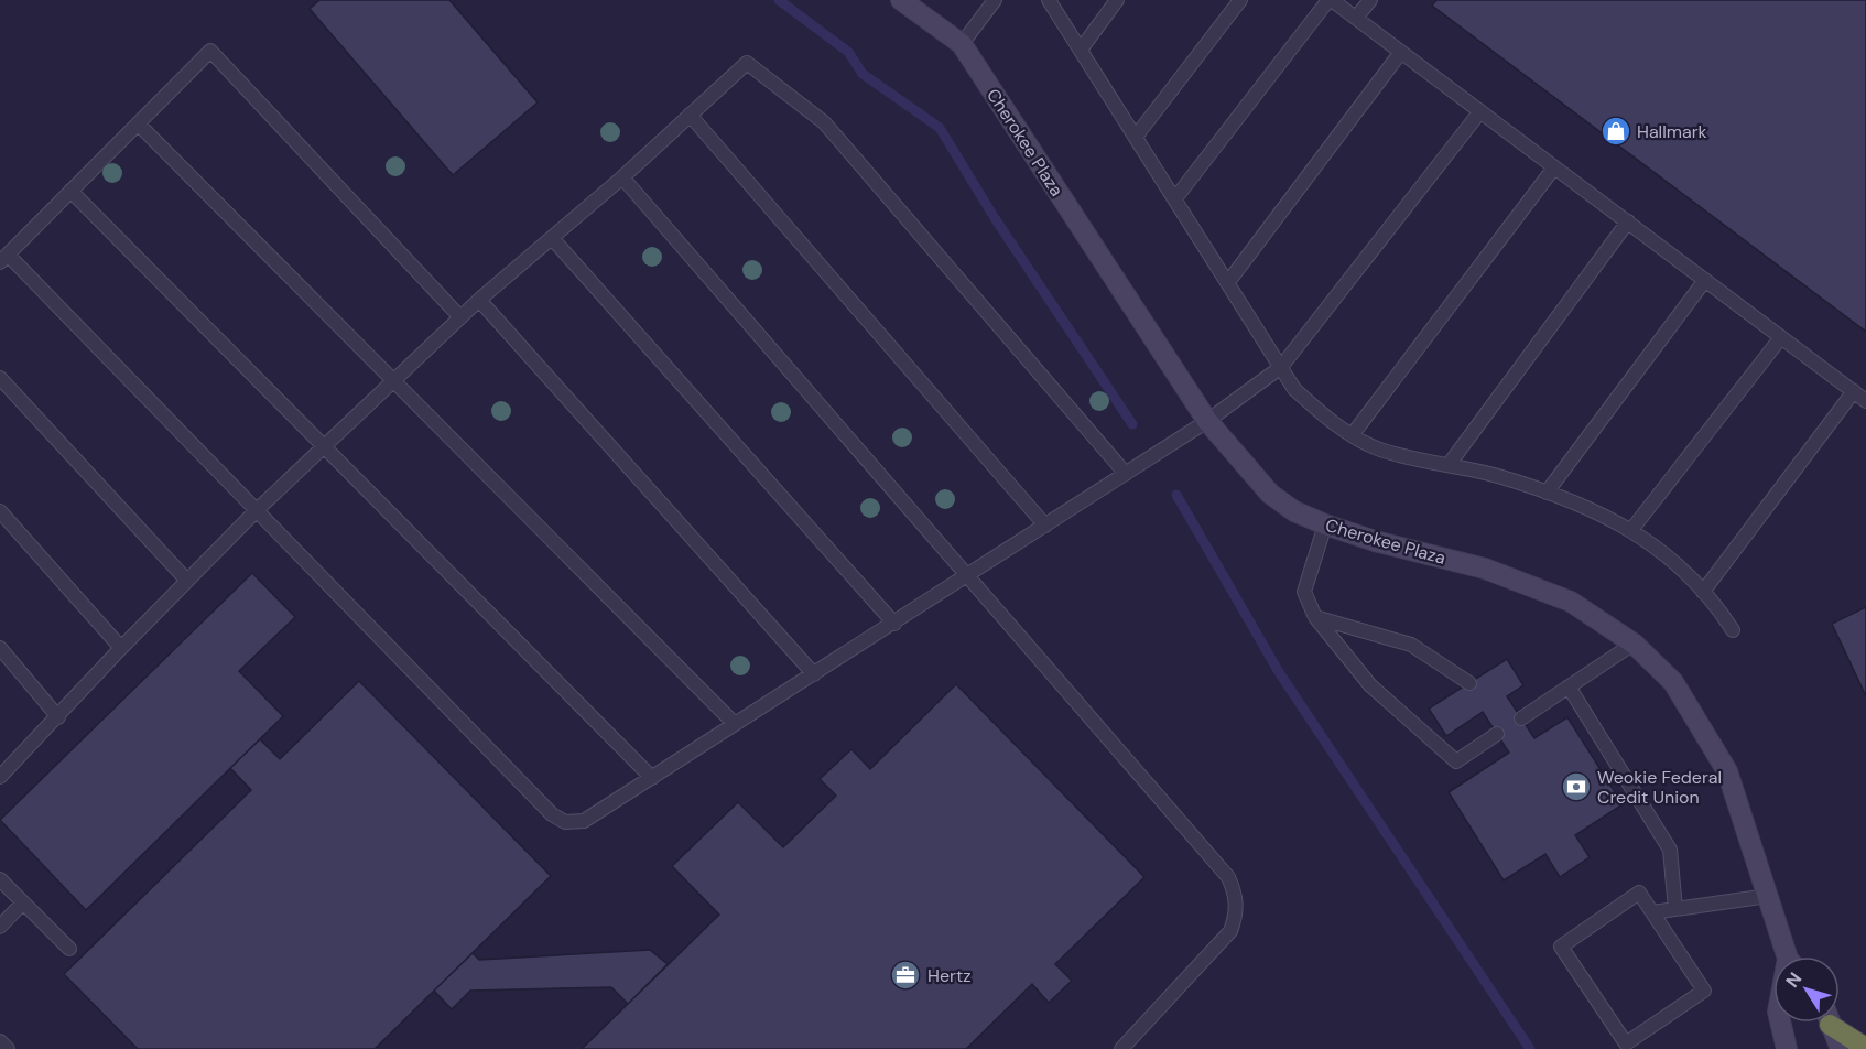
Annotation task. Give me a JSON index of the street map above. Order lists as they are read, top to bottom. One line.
{"streets":{"street":["Cherokee Plaza"]},"places":{"shop":["Hallmark"],"bank":["Weokie Federal Credit Union"],"office":["Hertz"]},"north":"top left"}
